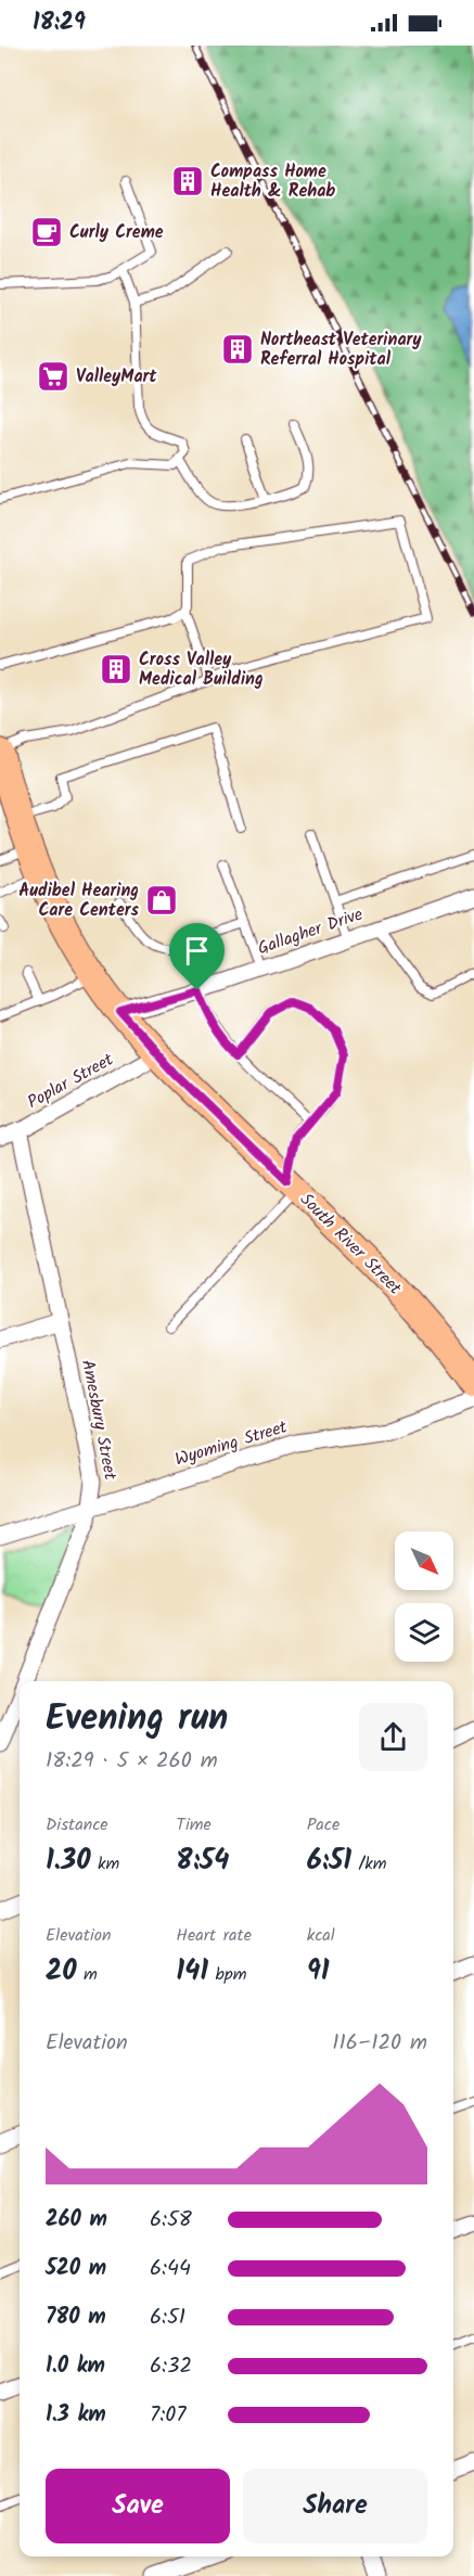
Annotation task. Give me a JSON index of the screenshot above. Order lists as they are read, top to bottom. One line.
{"streets":{"main road":["South River Street"],"street":["Gallagher Drive","Poplar Street","Amesbury Street","Wyoming Street"]},"crossings":[["Gallagher Drive","South River Street"],["Poplar Street","South River Street"],["Poplar Street","Amesbury Street"],["Amesbury Street","Wyoming Street"]],"places":{"building":["Compass Home Health & Rehab","Northeast Veterinary Referral Hospital","Cross Valley Medical Building"],"cafe":["Curly Creme"],"supermarket":["ValleyMart"],"shop":["Audibel Hearing Care Centers"]},"north":"bottom right","page":{"status":"18:29","heading":["Evening run","18:29 · 5 × 260 m"],"stats":[["Distance","1.30 km"],["Time","8:54"],["Pace","6:51 /km"],["Elevation","20 m"],["Heart rate","141 bpm"],["kcal","91"]],"chart":["Elevation","116–120 m"],"list":[{"name":"260 m","note":"6:58"},{"name":"520 m","note":"6:44"},{"name":"780 m","note":"6:51"},{"name":"1.0 km","note":"6:32"},{"name":"1.3 km","note":"7:07"}],"buttons":["Save","Share"]}}
